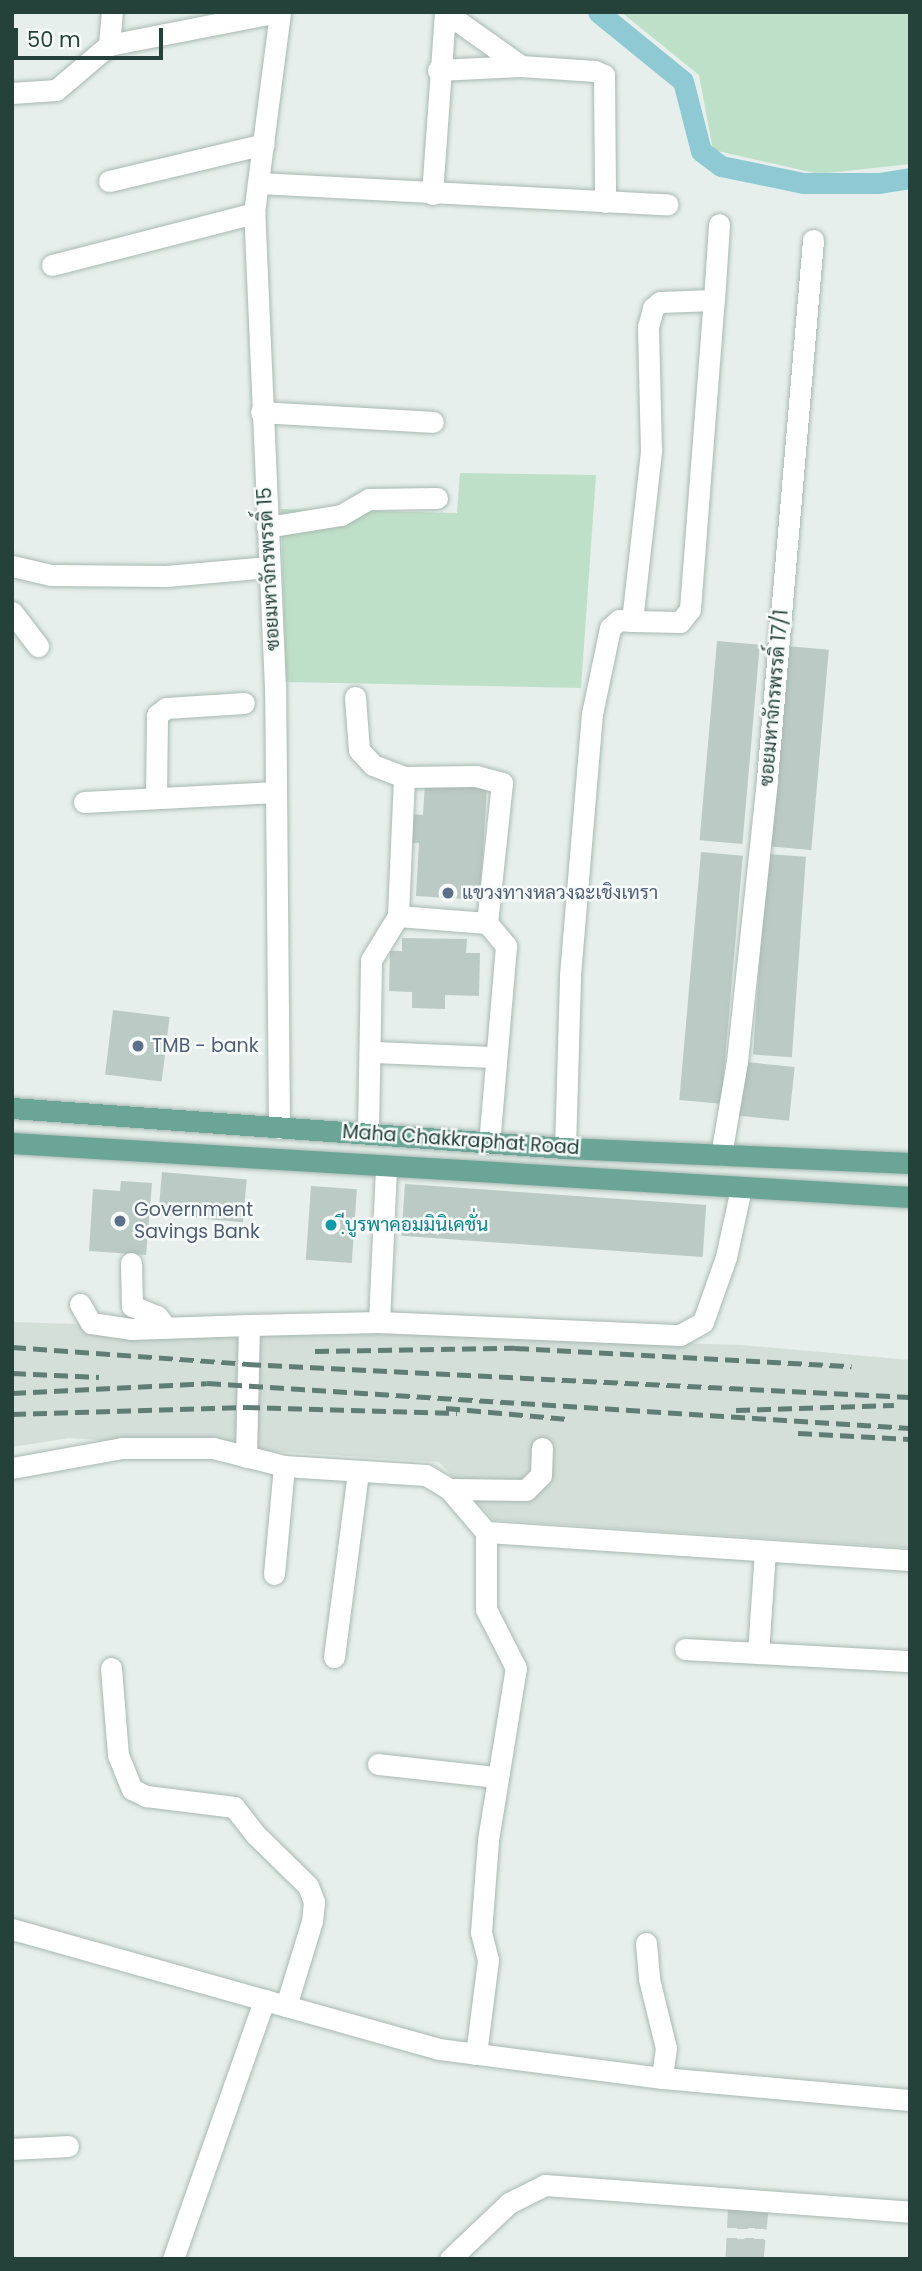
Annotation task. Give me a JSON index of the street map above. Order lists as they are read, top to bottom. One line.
{"streets":{"main road":["Maha Chakkraphat Road"],"street":["ซอยมหาจักรพรรดิ์ 15","ซอยมหาจักรพรรดิ์ 17/1"]},"crossings":[["ซอยมหาจักรพรรดิ์ 15","Maha Chakkraphat Road"],["ซอยมหาจักรพรรดิ์ 17/1","Maha Chakkraphat Road"]],"places":["แขวงทางหลวงฉะเชิงเทรา","TMB - bank","Government Savings Bank","ฺีบูรพาคอมมินิเคชั่น"],"scale_bar":"50 m"}
